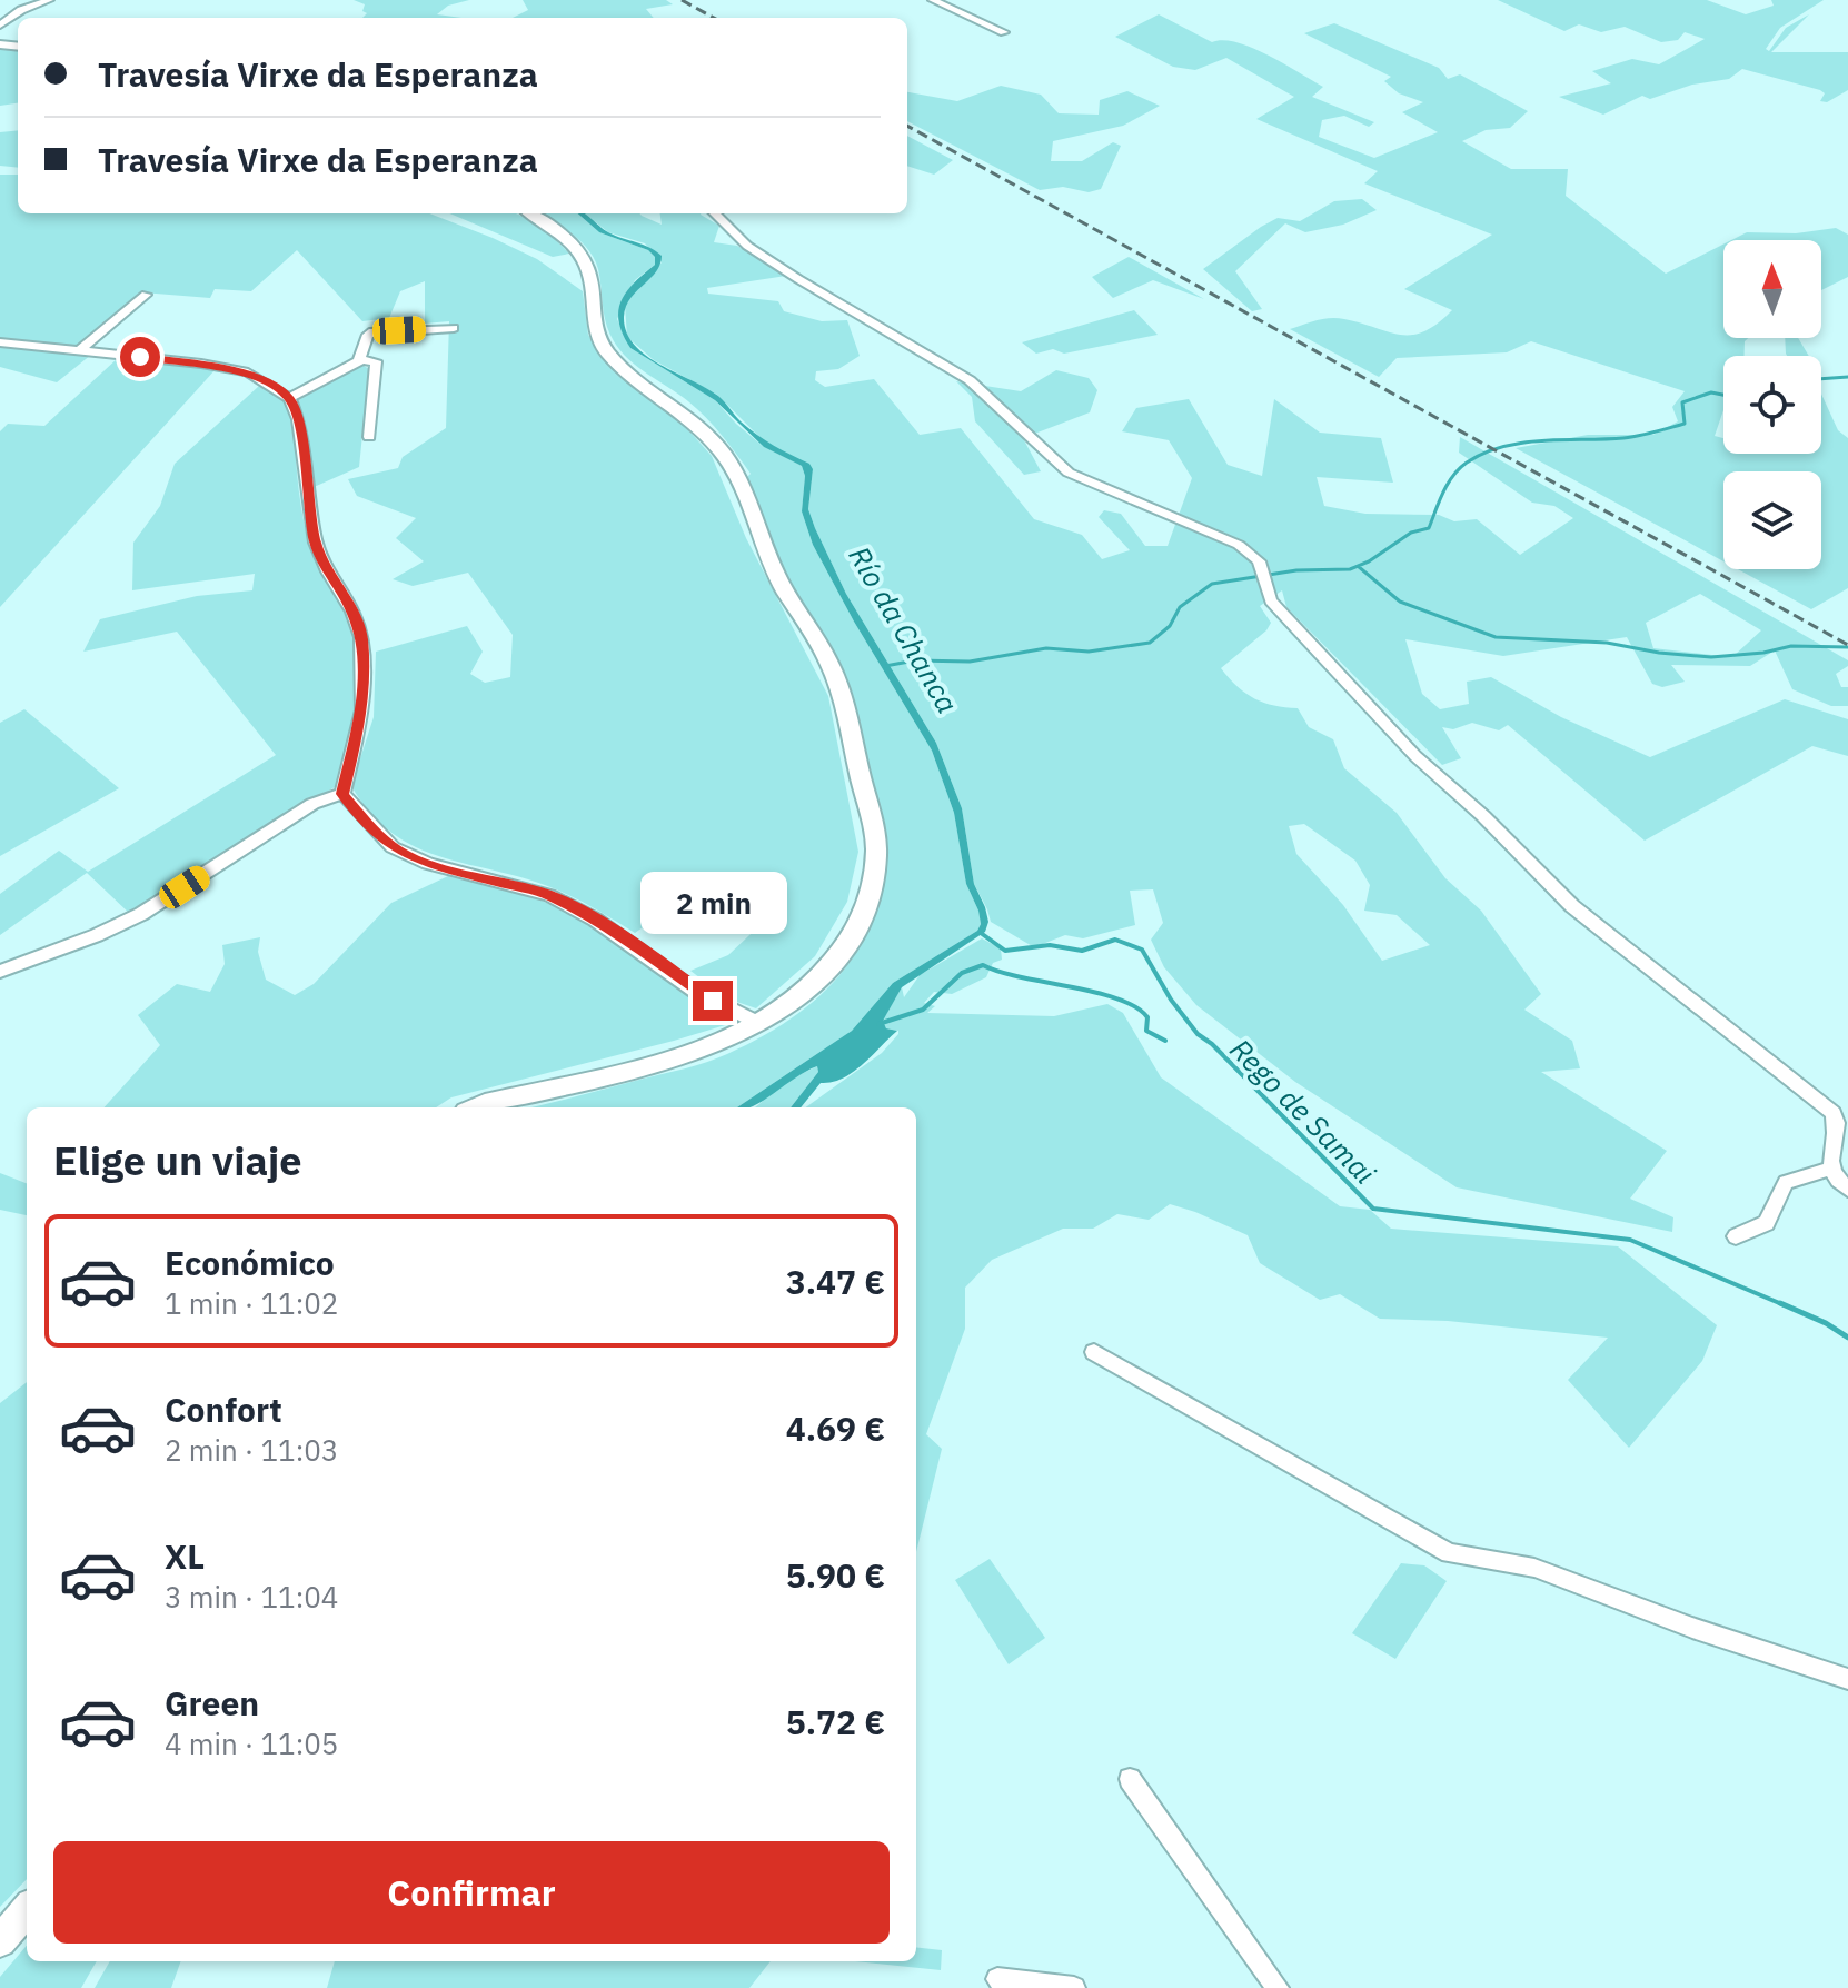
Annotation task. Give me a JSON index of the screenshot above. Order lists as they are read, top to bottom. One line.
{"water":["Río da Chanca","Rego de Samai"],"north":"top","page":{"banner":["Travesía Virxe da Esperanza","Travesía Virxe da Esperanza"],"bubble":"2 min","heading":"Elige un viaje","list":[{"name":"Económico","note":"1 min · 11:02","value":"3.47 €"},{"name":"Confort","note":"2 min · 11:03","value":"4.69 €"},{"name":"XL","note":"3 min · 11:04","value":"5.90 €"},{"name":"Green","note":"4 min · 11:05","value":"5.72 €"}],"buttons":"Confirmar"}}
